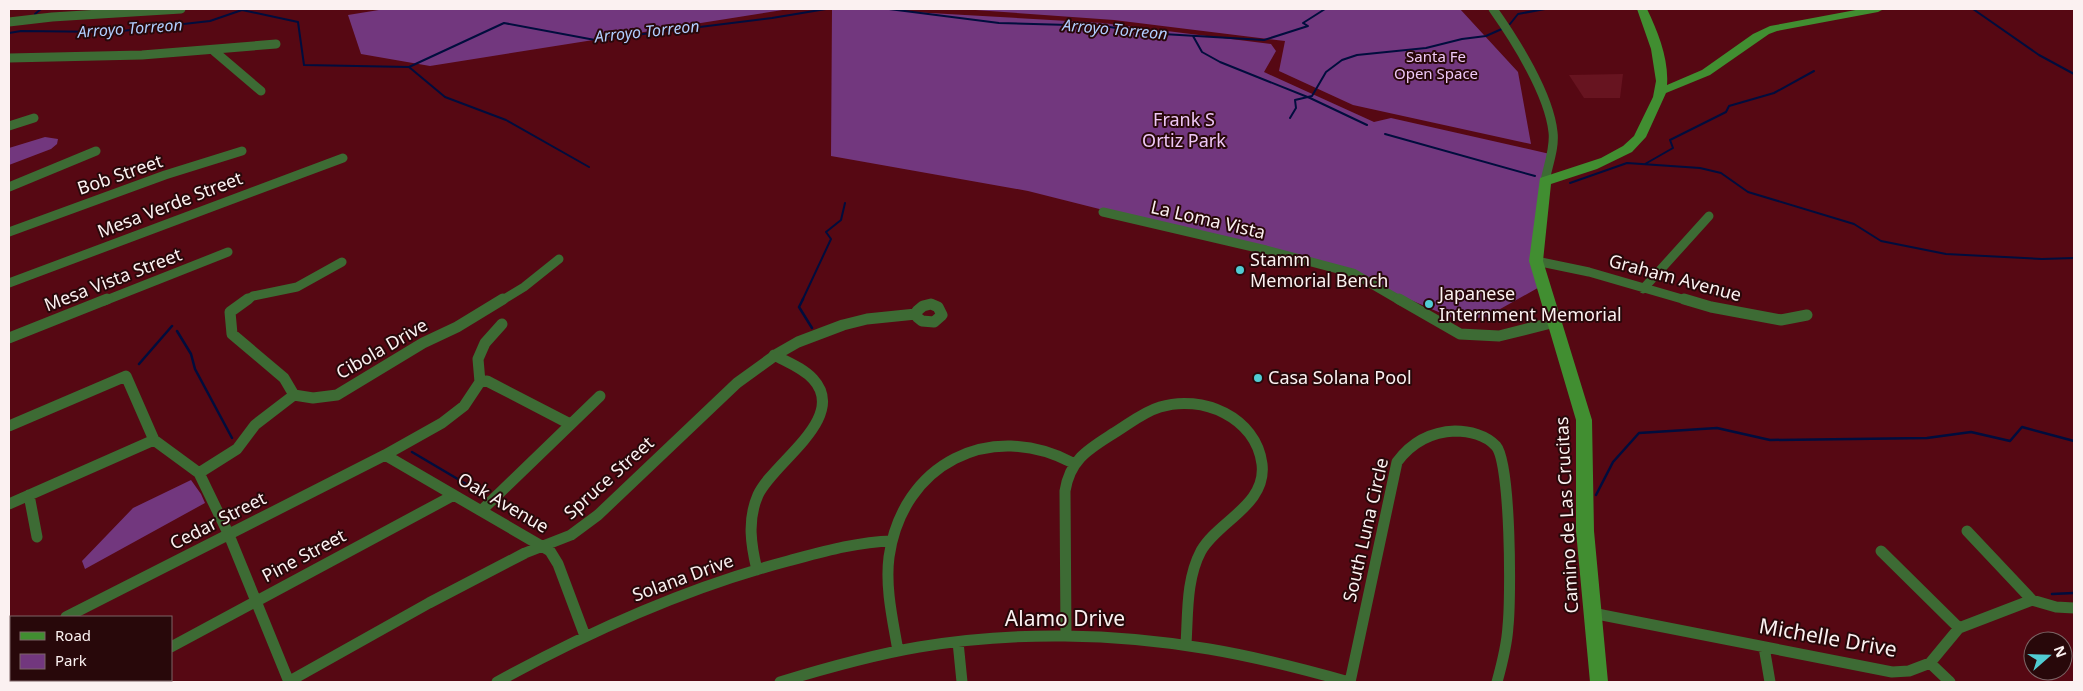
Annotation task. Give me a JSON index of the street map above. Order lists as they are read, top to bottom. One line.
{"streets":{"street":["Bob Street","Mesa Verde Street","La Loma Vista","Graham Avenue","Mesa Vista Street","Cibola Drive","Spruce Street","Oak Avenue","Camino de Las Crucitas","Cedar Street","South Luna Circle","Pine Street","Solana Drive","Alamo Drive","Michelle Drive"]},"crossings":[["La Loma Vista","Camino de Las Crucitas"],["Graham Avenue","Camino de Las Crucitas"],["Spruce Street","Oak Avenue"],["Oak Avenue","Cedar Street"],["Oak Avenue","Pine Street"],["Oak Avenue","Solana Drive"],["Camino de Las Crucitas","Michelle Drive"],["South Luna Circle","Alamo Drive"]],"water":["Arroyo Torreon"],"parks":["Santa Fe Open Space","Frank S Ortiz Park"],"places":["Stamm Memorial Bench","Japanese Internment Memorial","Casa Solana Pool"],"legend":["Road","Park"],"north":"right"}
